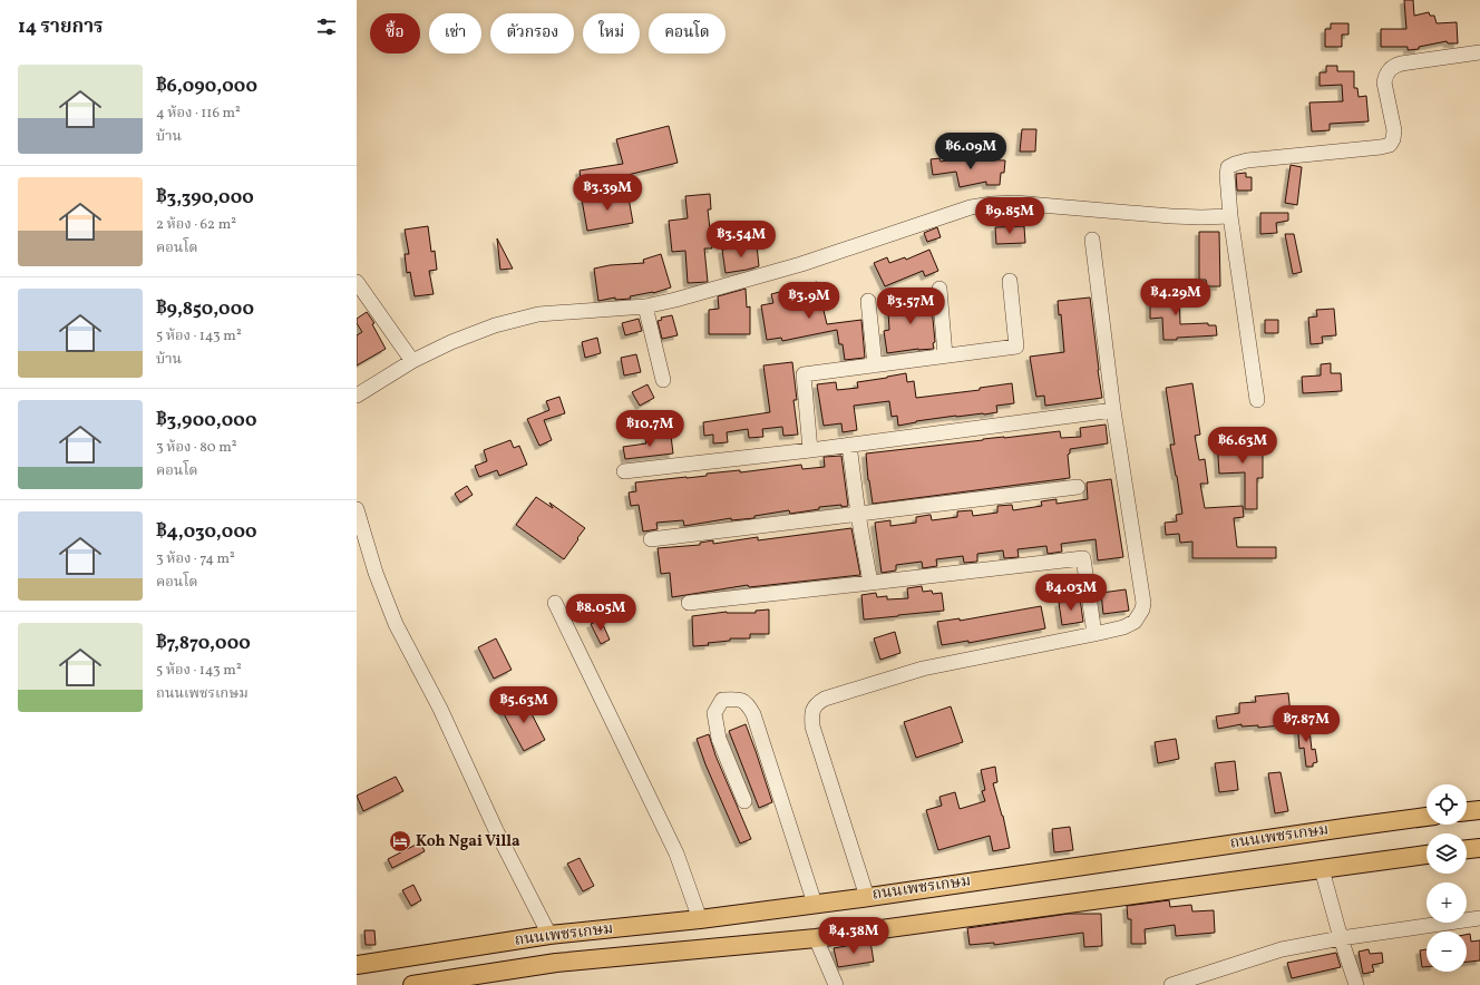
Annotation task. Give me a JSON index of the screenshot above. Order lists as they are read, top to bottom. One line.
{"streets":{"main road":["ถนนเพชรเกษม"]},"places":{"hotel":["Koh Ngai Villa"]},"page":{"heading":"14 รายการ","chip":["ซื้อ","เช่า","ตัวกรอง","ใหม่","คอนโด"],"list":[{"name":"฿6,090,000","note":"4 ห้อง · 116 m² · บ้าน"},{"name":"฿3,390,000","note":"2 ห้อง · 62 m² · คอนโด"},{"name":"฿9,850,000","note":"5 ห้อง · 143 m² · บ้าน"},{"name":"฿3,900,000","note":"3 ห้อง · 80 m² · คอนโด"},{"name":"฿4,030,000","note":"3 ห้อง · 74 m² · คอนโด"},{"name":"฿7,870,000","note":"5 ห้อง · 143 m² · ถนนเพชรเกษม"}],"price":["฿6.09M","฿3.39M","฿9.85M","฿3.54M","฿4.29M","฿3.9M","฿3.57M","฿10.7M","฿6.63M","฿4.03M","฿8.05M","฿5.63M","฿7.87M","฿4.38M"],"map_buttons":["+","−"]}}
